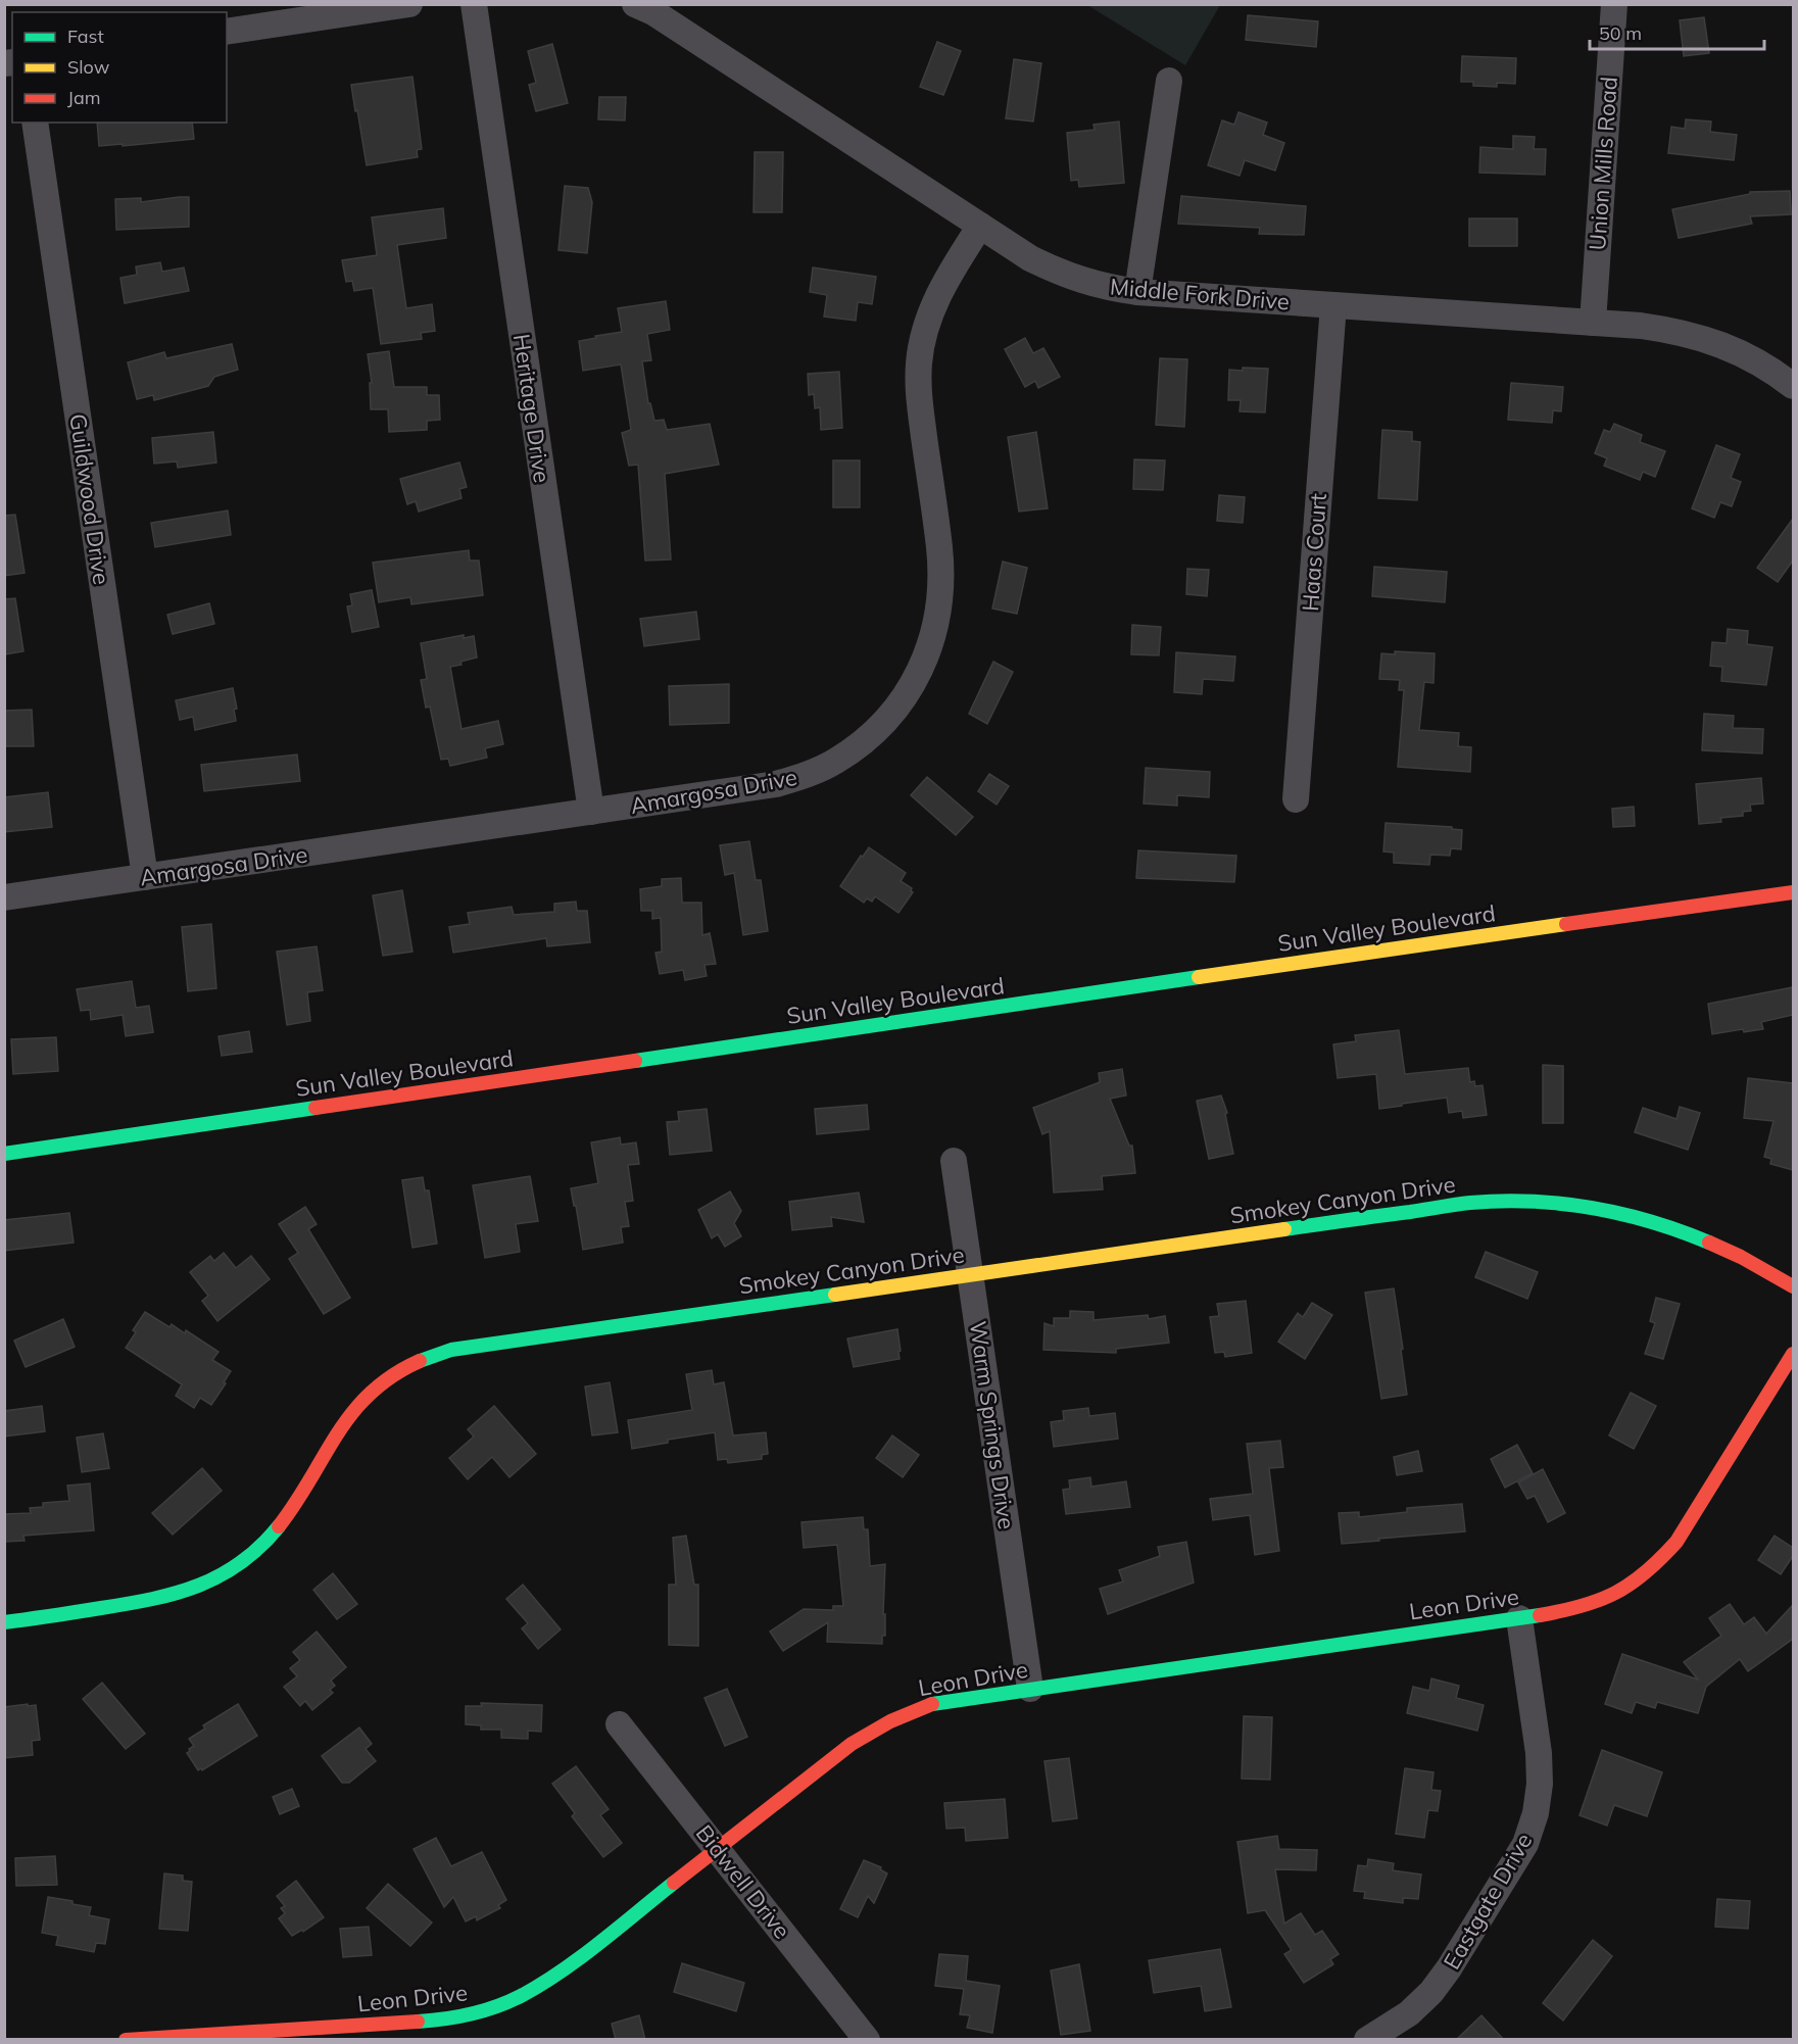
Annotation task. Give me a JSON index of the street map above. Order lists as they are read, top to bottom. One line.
{"streets":{"street":["Union Mills Road","Middle Fork Drive","Heritage Drive","Guildwood Drive","Haas Court","Amargosa Drive","Sun Valley Boulevard","Smokey Canyon Drive","Warm Springs Drive","Leon Drive","Bidwell Drive","Eastgate Drive"]},"crossings":[["Union Mills Road","Middle Fork Drive"],["Middle Fork Drive","Haas Court"],["Middle Fork Drive","Amargosa Drive"],["Heritage Drive","Amargosa Drive"],["Guildwood Drive","Amargosa Drive"],["Smokey Canyon Drive","Warm Springs Drive"],["Warm Springs Drive","Leon Drive"],["Leon Drive","Bidwell Drive"],["Leon Drive","Eastgate Drive"]],"legend":["Fast","Slow","Jam"],"scale_bar":"50 m"}
